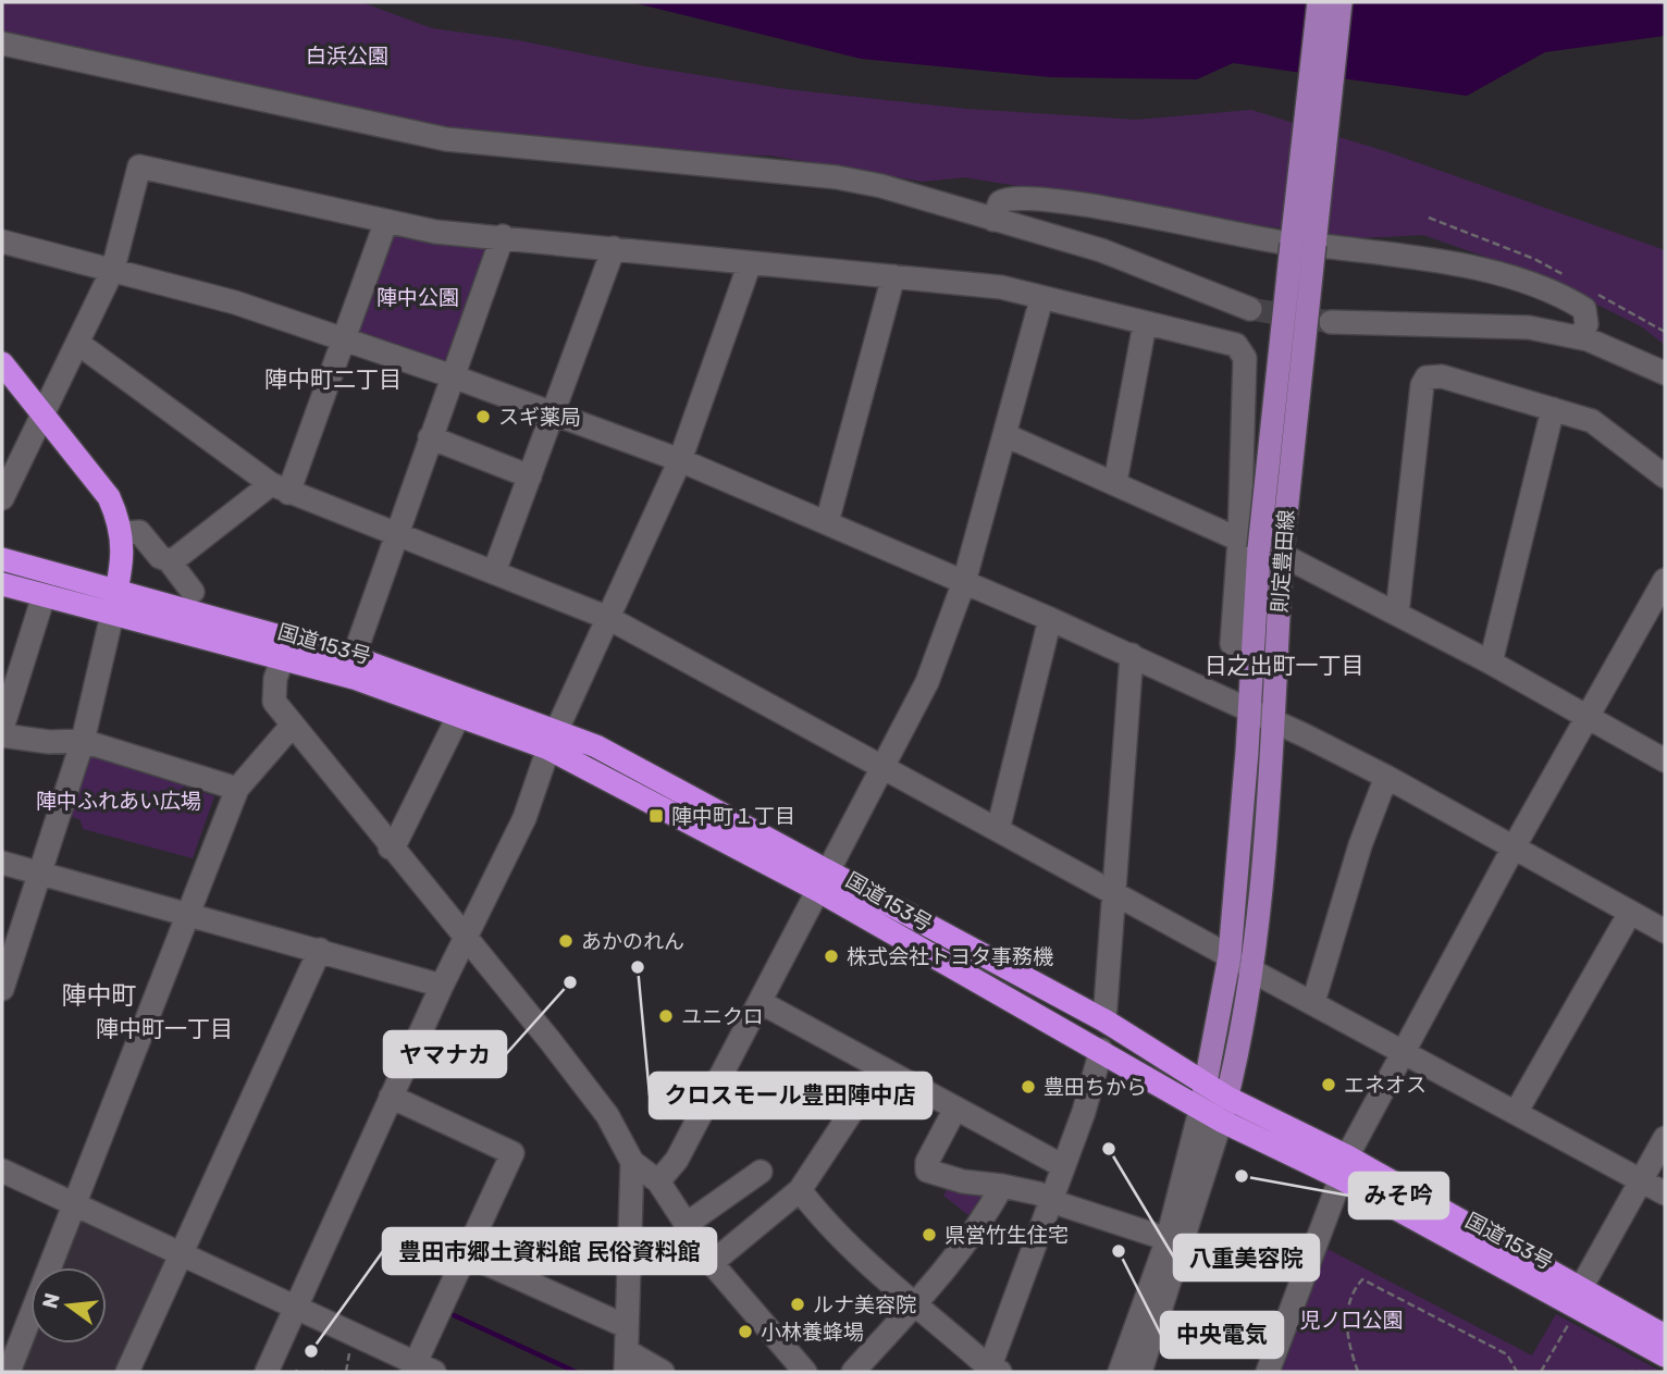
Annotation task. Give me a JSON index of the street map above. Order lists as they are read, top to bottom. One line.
{"streets":{"highway":["国道153号"],"main road":["則定豊田線"]},"crossings":[["則定豊田線","国道153号"]],"districts":["陣中町二丁目","日之出町一丁目","陣中町","陣中町一丁目"],"parks":["白浜公園","陣中公園","陣中ふれあい広場","児ノ口公園"],"places":{"other":["スギ薬局","あかのれん","株式会社トヨタ事務機","クロスモール豊田陣中店","ヤマナカ","ユニクロ","エネオス","豊田ちから","八重美容院","みそ吟","県営竹生住宅","中央電気","ルナ美容院","小林養蜂場","豊田市郷土資料館 民俗資料館"],"transit":["陣中町１丁目"]},"north":"left"}
